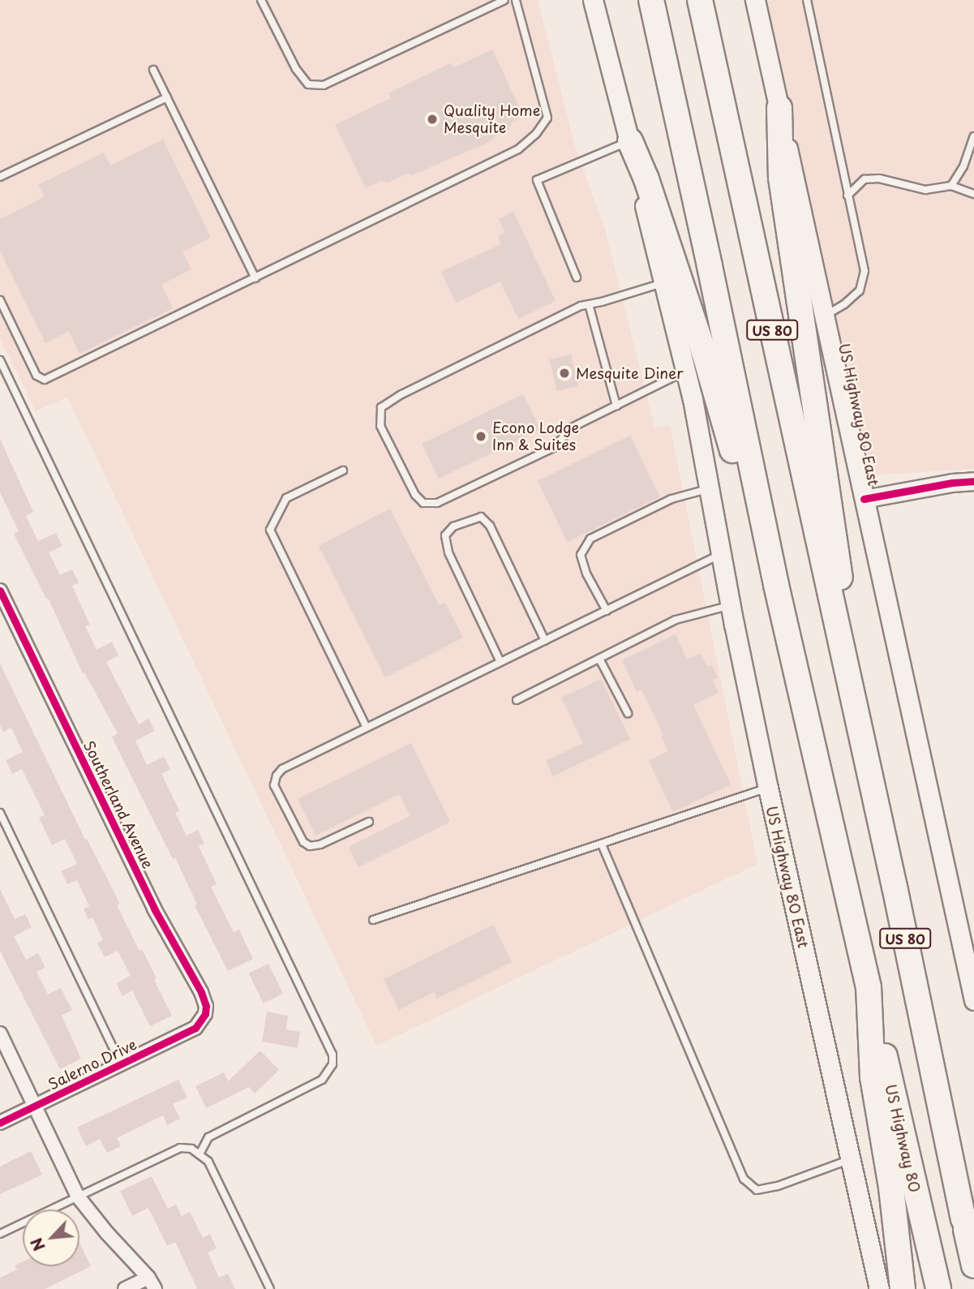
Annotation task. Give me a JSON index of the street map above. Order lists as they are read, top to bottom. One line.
{"streets":{"highway":["US 80","US Highway 80"],"main road":["US Highway 80 East"],"street":["Southerland Avenue","Salerno Drive"]},"crossings":[["US 80","US Highway 80"],["Southerland Avenue","Salerno Drive"]],"places":["Quality Home Mesquite","Mesquite Diner","Econo Lodge Inn & Suites"],"north":"bottom left"}
